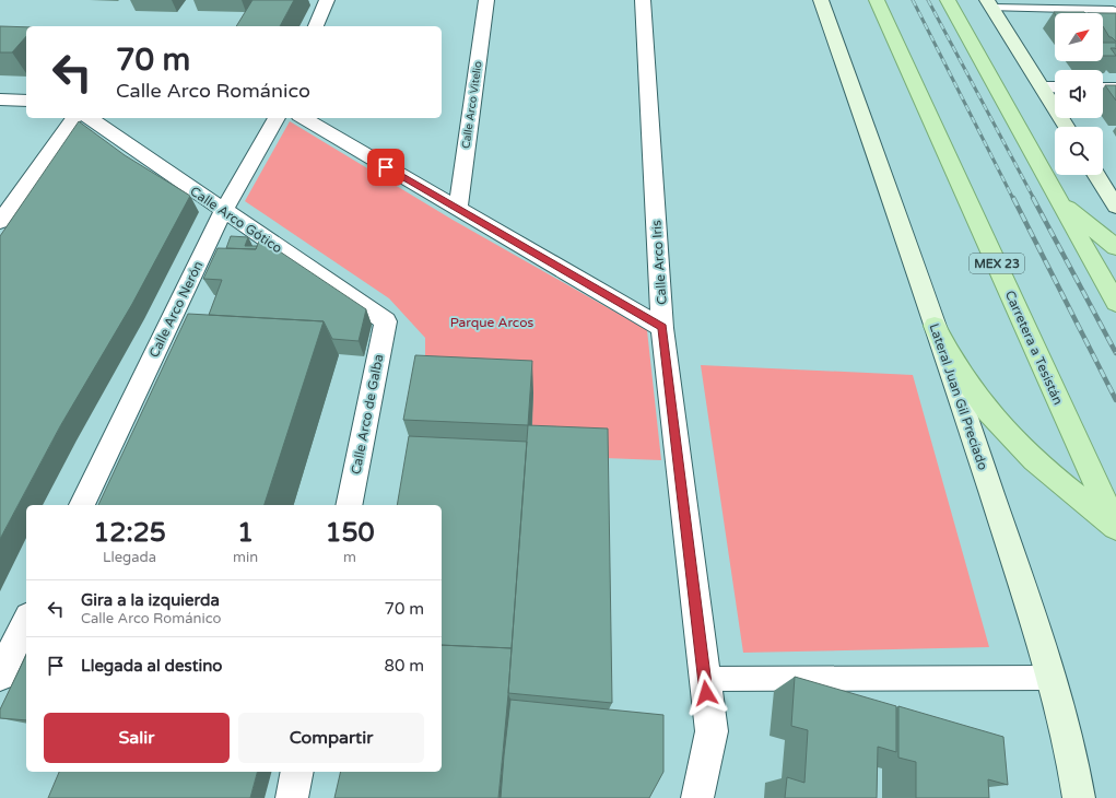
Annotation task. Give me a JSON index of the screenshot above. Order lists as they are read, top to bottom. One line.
{"streets":{"main road":["MEX 23","Carretera a Tesistán","Lateral Juan Gil Preciado"],"street":["Calle Arco Vitelio","Calle Arco Gótico","Calle Arco Iris","Calle Arco Nerón","Calle Arco de Galba"]},"crossings":[["Calle Arco Gótico","Calle Arco Nerón"],["Calle Arco Gótico","Calle Arco de Galba"]],"parks":["Parque Arcos"],"north":"top right","page":{"turn":["70 m","Calle Arco Románico"],"eta":["12:25","Llegada","1","min","150","m"],"list":[{"name":"Gira a la izquierda","note":"Calle Arco Románico","value":"70 m"},{"name":"Llegada al destino","value":"80 m"}],"buttons":["Salir","Compartir"]}}
